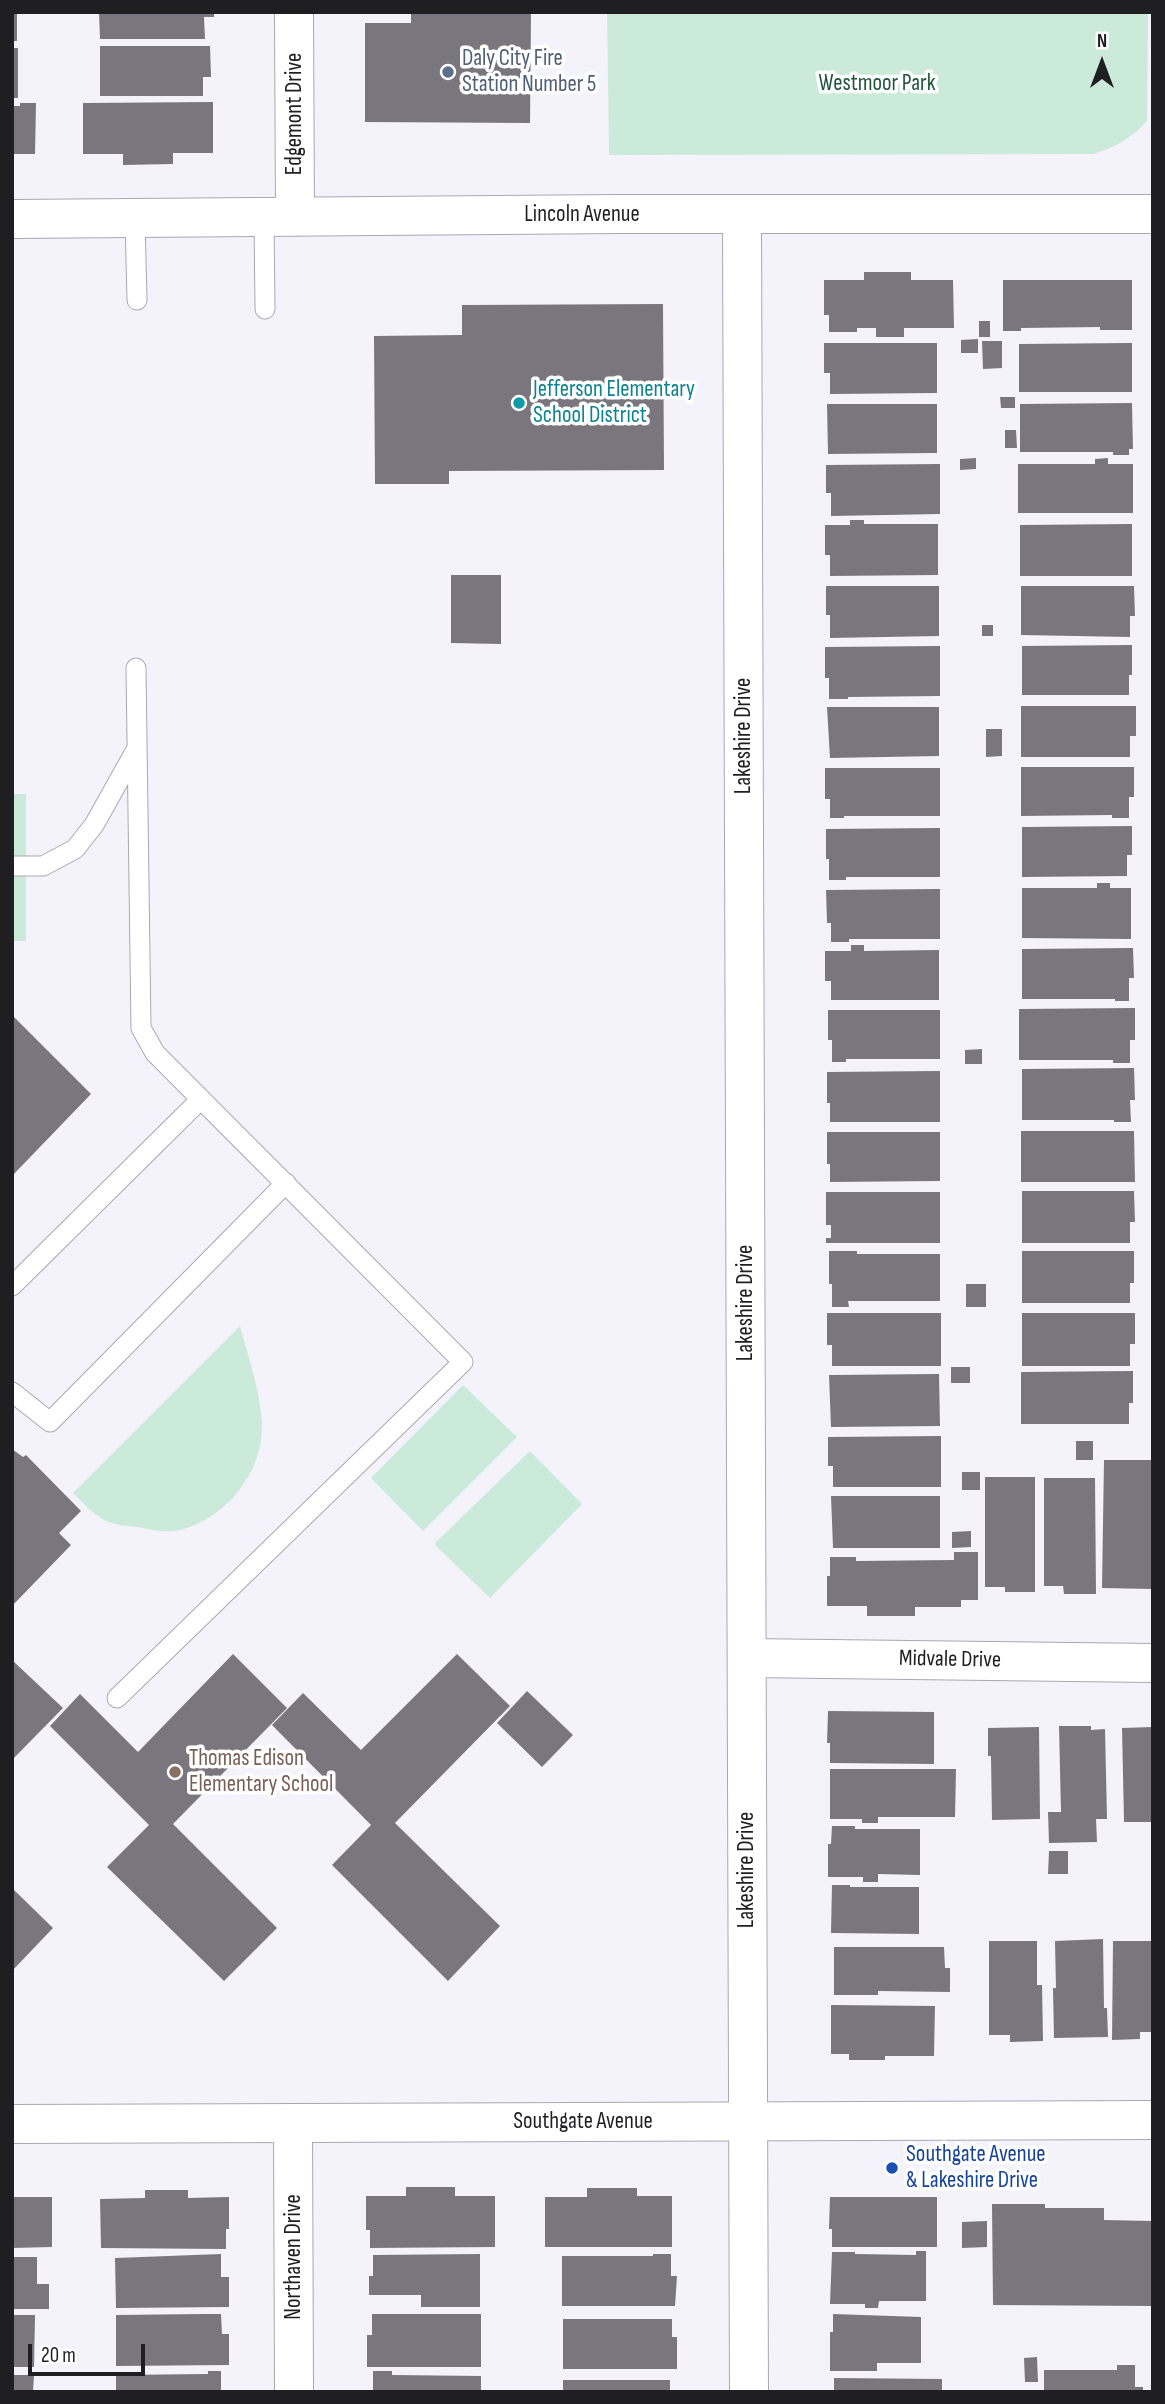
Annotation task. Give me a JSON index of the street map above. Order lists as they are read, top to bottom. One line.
{"streets":{"street":["Edgemont Drive","Lincoln Avenue","Lakeshire Drive","Midvale Drive","Southgate Avenue","Northaven Drive"]},"crossings":[["Edgemont Drive","Lincoln Avenue"],["Lincoln Avenue","Lakeshire Drive"],["Lakeshire Drive","Midvale Drive"],["Lakeshire Drive","Southgate Avenue"],["Southgate Avenue","Northaven Drive"]],"parks":["Westmoor Park"],"places":["Daly City Fire Station Number 5","Jefferson Elementary School District","Thomas Edison Elementary School","Southgate Avenue & Lakeshire Drive"],"scale_bar":"20 m","north":"top"}
